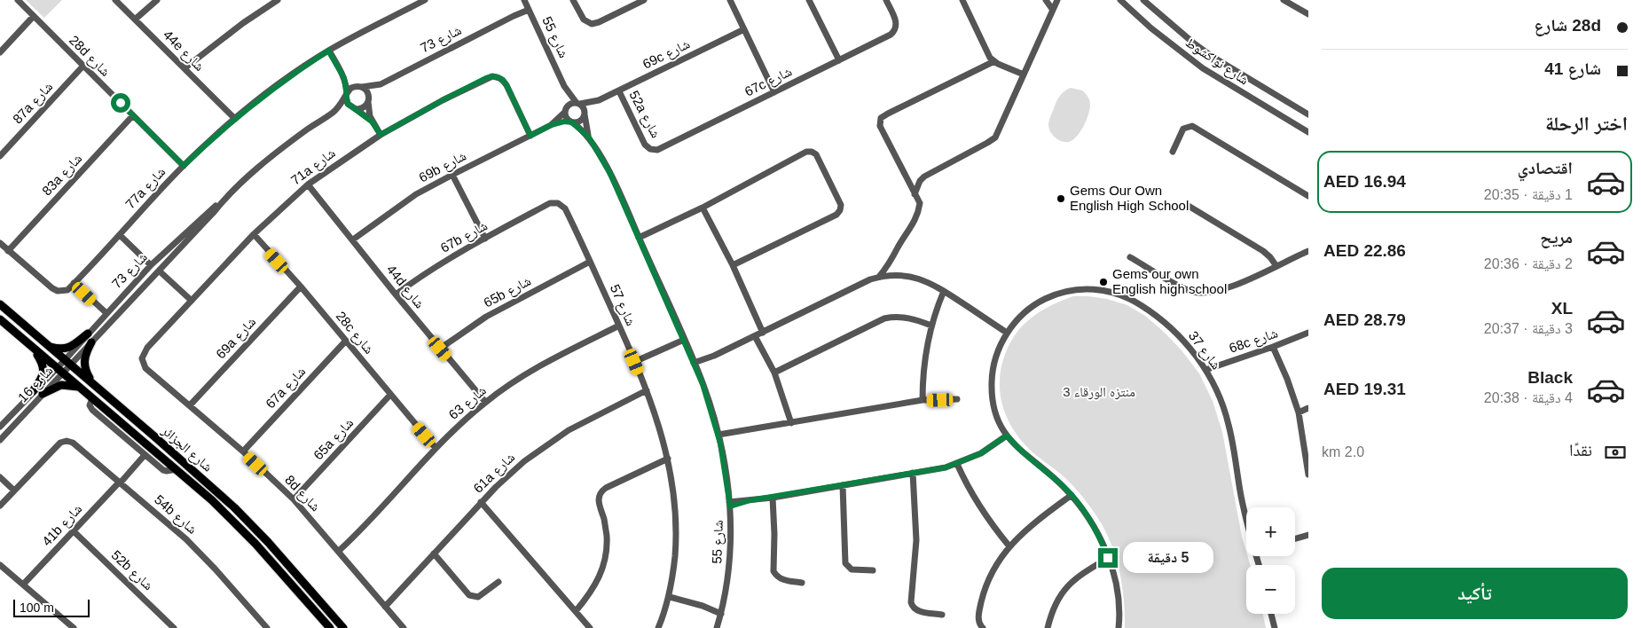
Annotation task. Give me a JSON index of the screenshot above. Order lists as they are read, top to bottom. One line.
{"streets":{"main road":["شارع الجزائر"],"street":["شارع 55","شارع 73","44e شارع","69c شارع","28d شارع","شارع نواكشوط","67c شارع","87a شارع","52a شارع","71a شارع","69b شارع","83a شارع","77a شارع","67b شارع","44d شارع","65b شارع","شارع 57","28c شارع","69a شارع","68c شارع","شارع 37","شارع 16","67a شارع","شارع 63","65a شارع","61a شارع","8d شارع","54b شارع","41b شارع","52b شارع"]},"crossings":[["شارع 55","شارع 73"],["شارع 55","69c شارع"],["شارع 55","69b شارع"],["شارع 73","شارع 16"],["شارع 73","شارع الجزائر"],["44e شارع","77a شارع"],["69c شارع","52a شارع"],["69c شارع","69b شارع"],["28d شارع","87a شارع"],["28d شارع","83a شارع"],["28d شارع","77a شارع"],["67c شارع","52a شارع"],["71a شارع","69b شارع"],["71a شارع","44d شارع"],["71a شارع","28c شارع"],["71a شارع","8d شارع"],["69b شارع","44d شارع"],["83a شارع","77a شارع"],["67b شارع","44d شارع"],["67b شارع","شارع 57"],["44d شارع","65b شارع"],["44d شارع","شارع 63"],["65b شارع","شارع 57"],["شارع 57","شارع 63"],["شارع 57","61a شارع"],["28c شارع","69a شارع"],["28c شارع","67a شارع"],["28c شارع","شارع 63"],["28c شارع","65a شارع"],["69a شارع","8d شارع"],["68c شارع","شارع 37"],["شارع 16","شارع الجزائر"],["67a شارع","8d شارع"],["شارع 63","8d شارع"],["65a شارع","8d شارع"],["61a شارع","8d شارع"],["54b شارع","41b شارع"],["41b شارع","52b شارع"]],"parks":["منتزه الورقاء 3"],"places":["Gems Our Own English High School","Gems our own English high school"],"scale_bar":"100 m","page":{"banner":["28d شارع","شارع 41"],"heading":"اختر الرحلة","list":[{"name":"اقتصادي","note":"1 دقيقة · 20:35","value":"AED 16.94"},{"name":"مريح","note":"2 دقيقة · 20:36","value":"AED 22.86"},{"name":"XL","note":"3 دقيقة · 20:37","value":"AED 28.79"},{"name":"Black","note":"4 دقيقة · 20:38","value":"AED 19.31"}],"pay":["نقدًا","2.0 km"],"map_buttons":["+","−"],"bubble":"5 دقيقة","buttons":"تأكيد","scale":"100 m"}}
